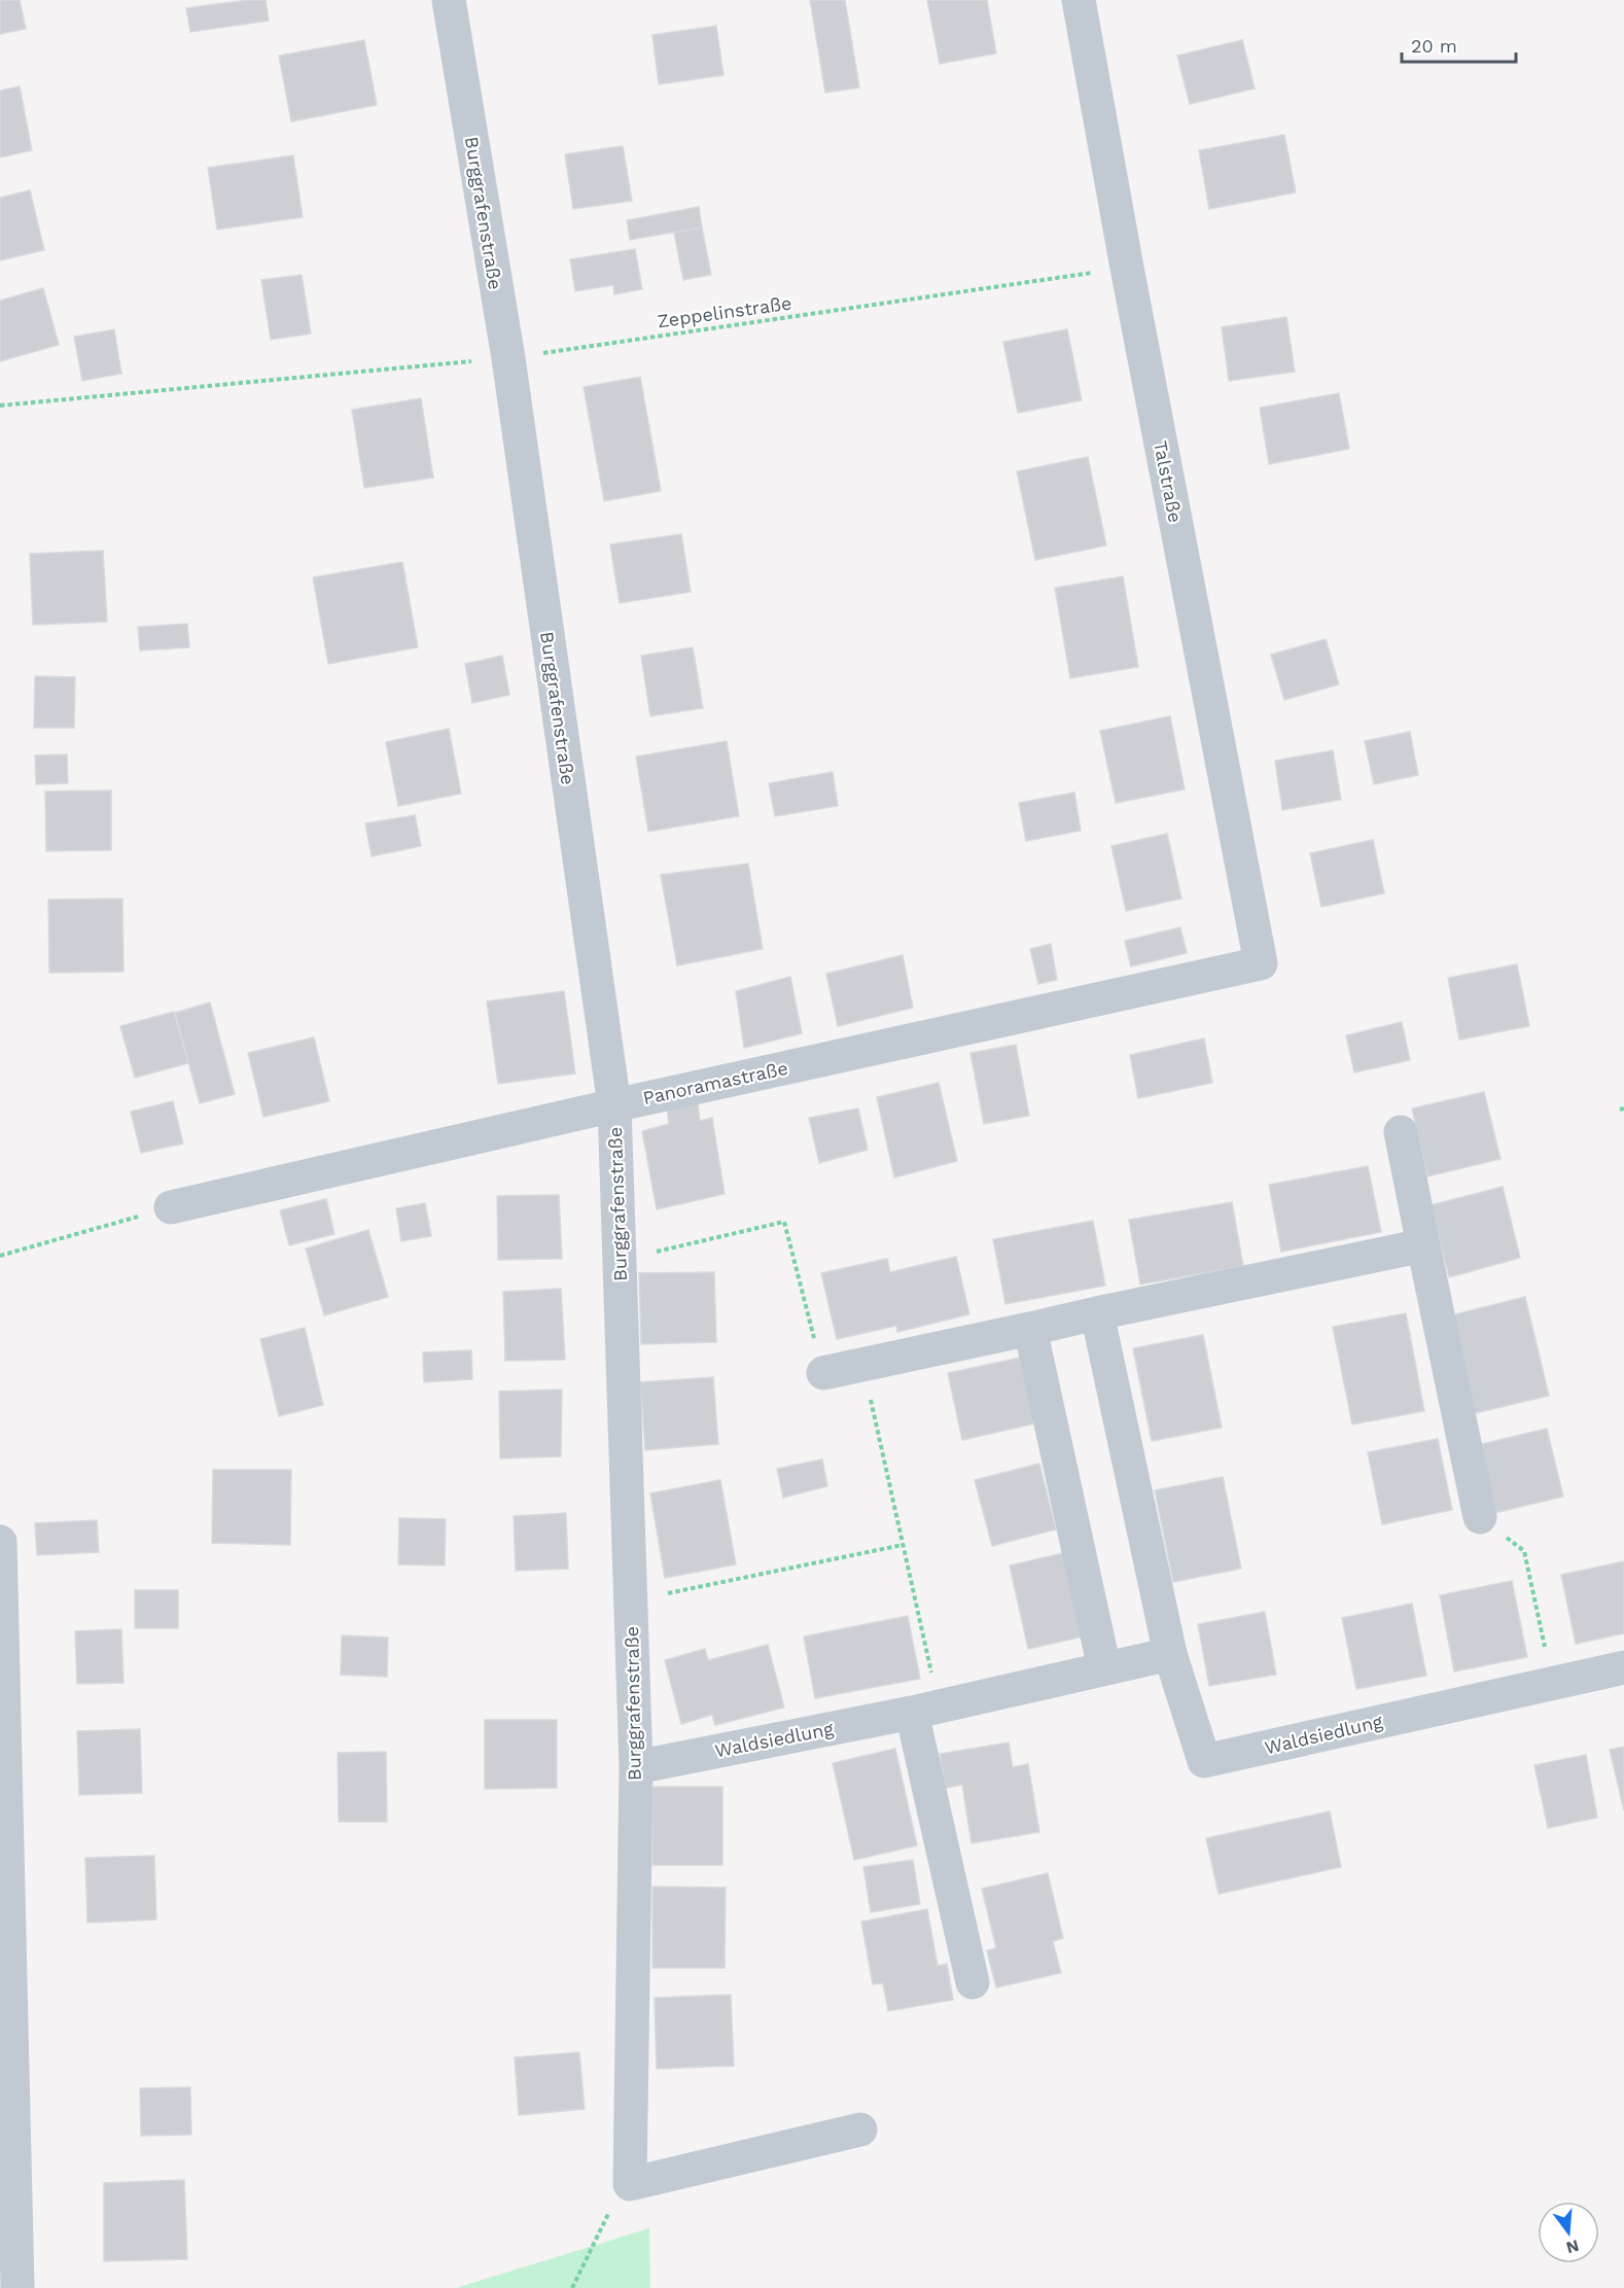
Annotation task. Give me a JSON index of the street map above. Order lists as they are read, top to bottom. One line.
{"streets":{"street":["Burggrafenstraße","Talstraße","Panoramastraße","Waldsiedlung"],"path":["Zeppelinstraße"]},"crossings":[["Burggrafenstraße","Zeppelinstraße"],["Burggrafenstraße","Panoramastraße"],["Burggrafenstraße","Waldsiedlung"],["Zeppelinstraße","Talstraße"],["Talstraße","Panoramastraße"]],"scale_bar":"20 m","north":"bottom"}
